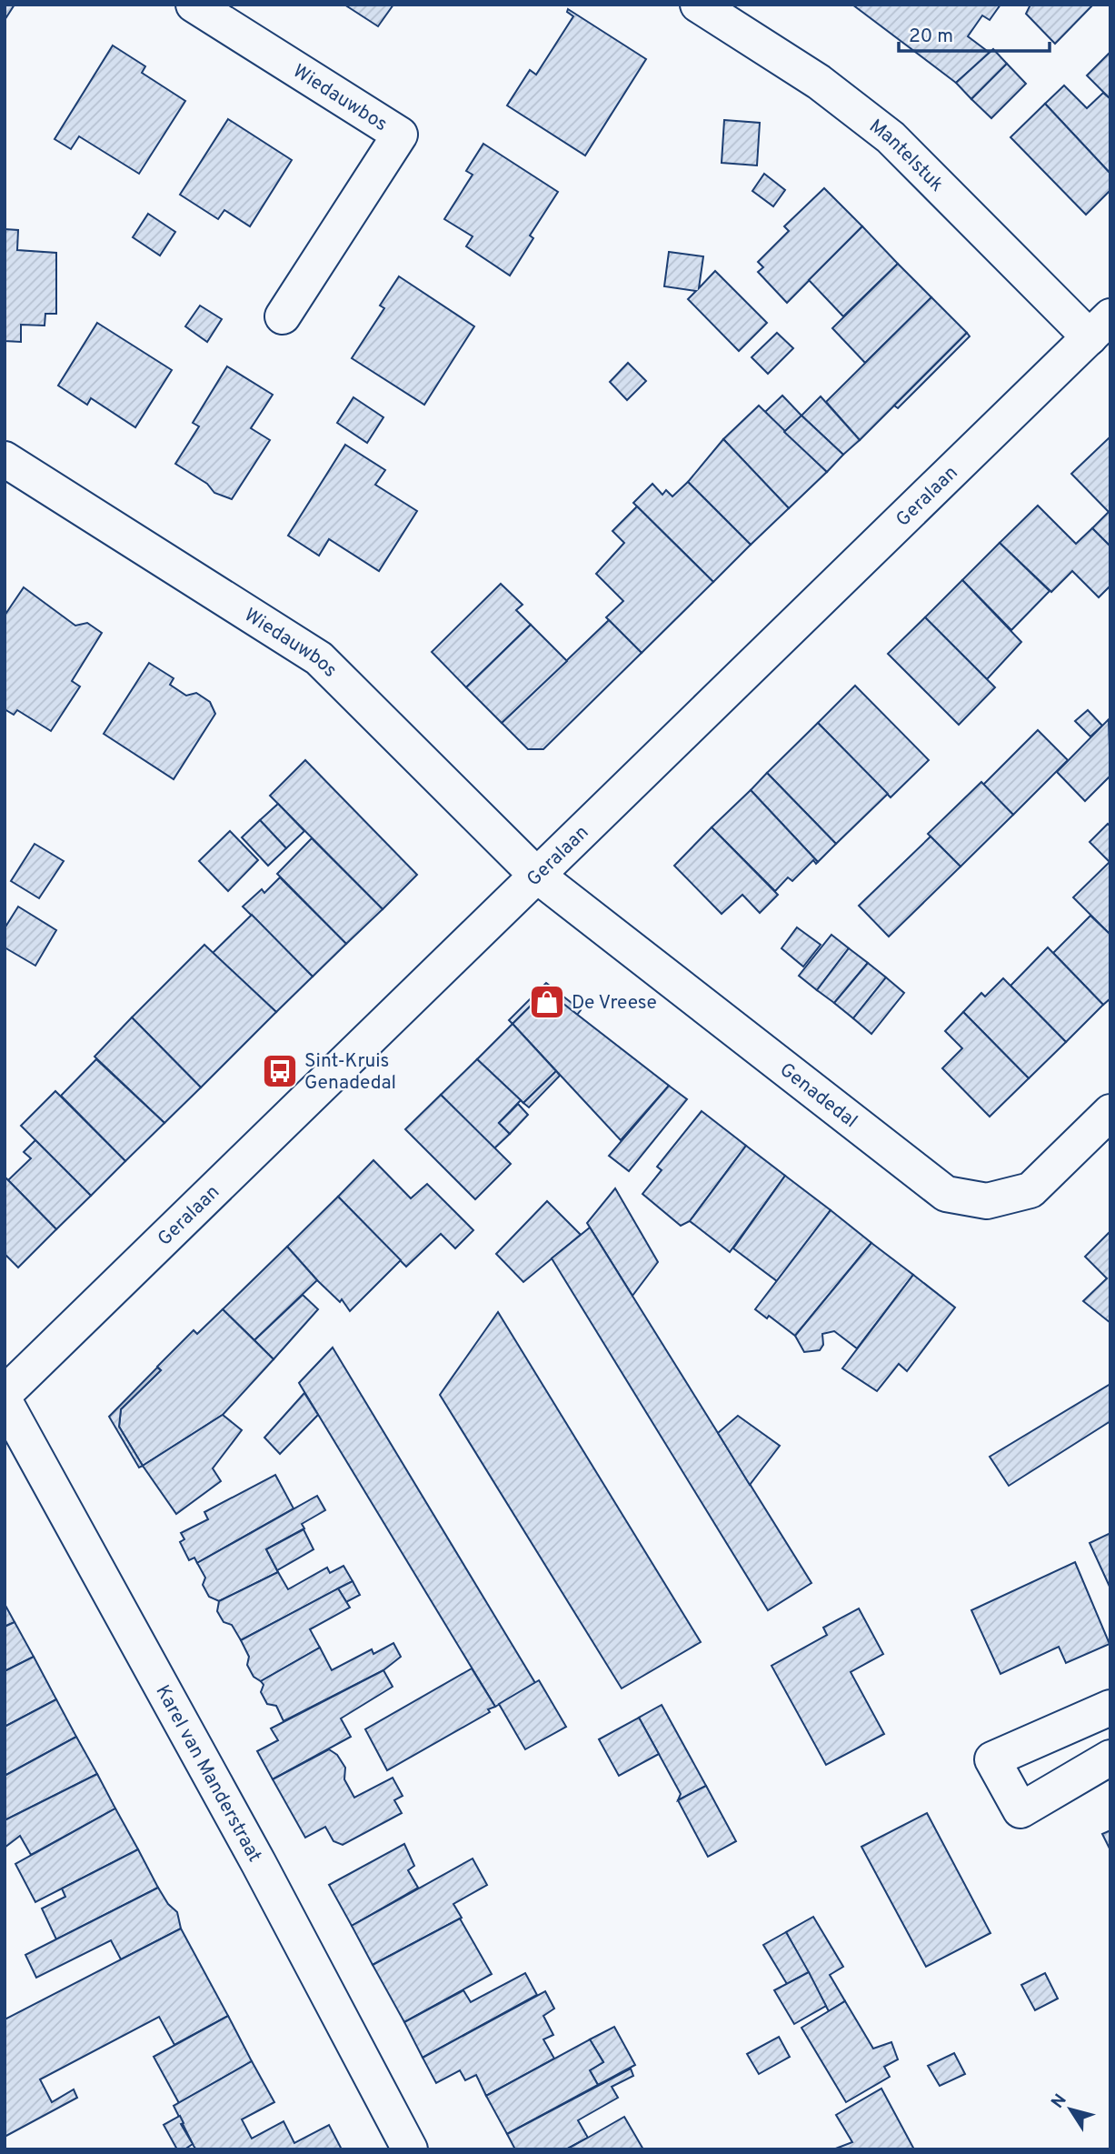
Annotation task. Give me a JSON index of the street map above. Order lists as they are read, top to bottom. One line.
{"streets":{"street":["Wiedauwbos","Mantelstuk","Geralaan","Genadedal","Karel van Manderstraat"]},"crossings":[["Wiedauwbos","Geralaan"],["Wiedauwbos","Genadedal"],["Mantelstuk","Geralaan"],["Geralaan","Genadedal"]],"places":{"shop":["De Vreese"],"bus stop":["Sint-Kruis Genadedal"]},"scale_bar":"20 m","north":"top left"}
